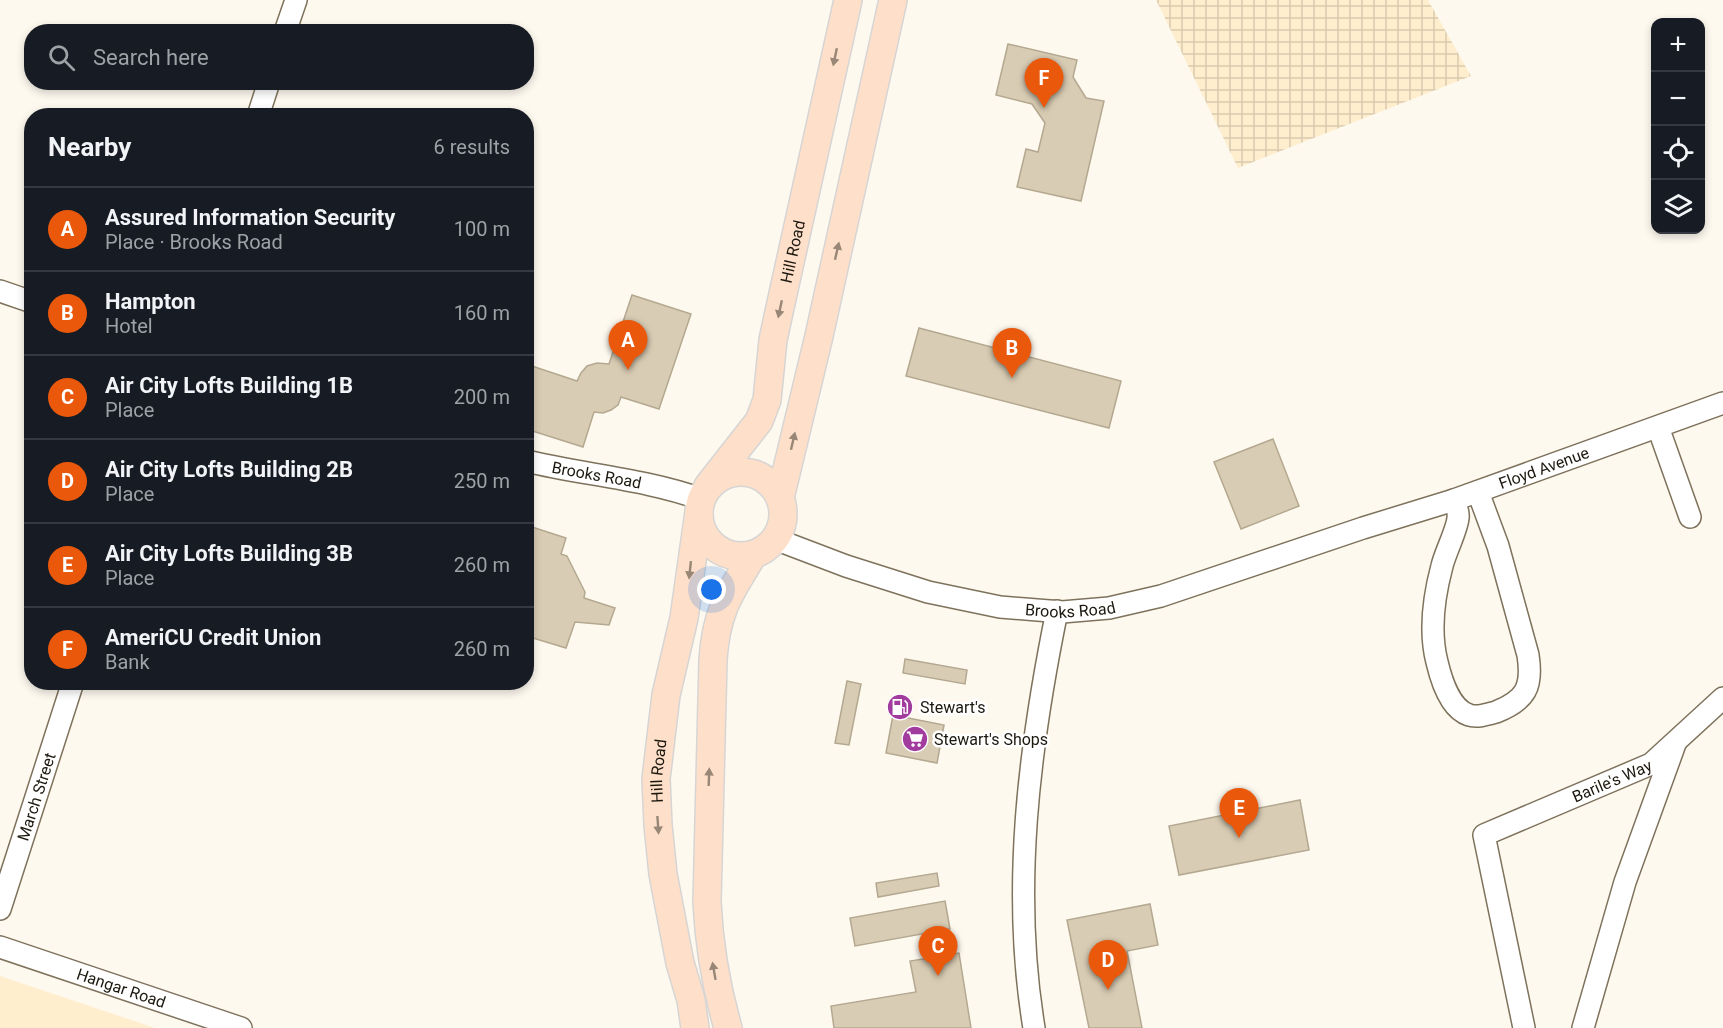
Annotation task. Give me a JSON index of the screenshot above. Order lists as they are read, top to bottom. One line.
{"streets":{"main road":["Hill Road"],"street":["Floyd Avenue","Brooks Road","Barile's Way","March Street","Hangar Road"]},"crossings":[["Hill Road","Brooks Road"],["Floyd Avenue","Brooks Road"]],"places":{"fuel station":["Stewart's"],"supermarket":["Stewart's Shops"]},"page":{"map_buttons":["+","−"],"search":"Search here","pins":["F","A","B","E","C","D"],"heading":["Nearby","6 results"],"list":[{"mark":"A","name":"Assured Information Security","note":"Place · Brooks Road","value":"100 m"},{"mark":"B","name":"Hampton","note":"Hotel","value":"160 m"},{"mark":"C","name":"Air City Lofts Building 1B","note":"Place","value":"200 m"},{"mark":"D","name":"Air City Lofts Building 2B","note":"Place","value":"250 m"},{"mark":"E","name":"Air City Lofts Building 3B","note":"Place","value":"260 m"},{"mark":"F","name":"AmeriCU Credit Union","note":"Bank","value":"260 m"}]}}
